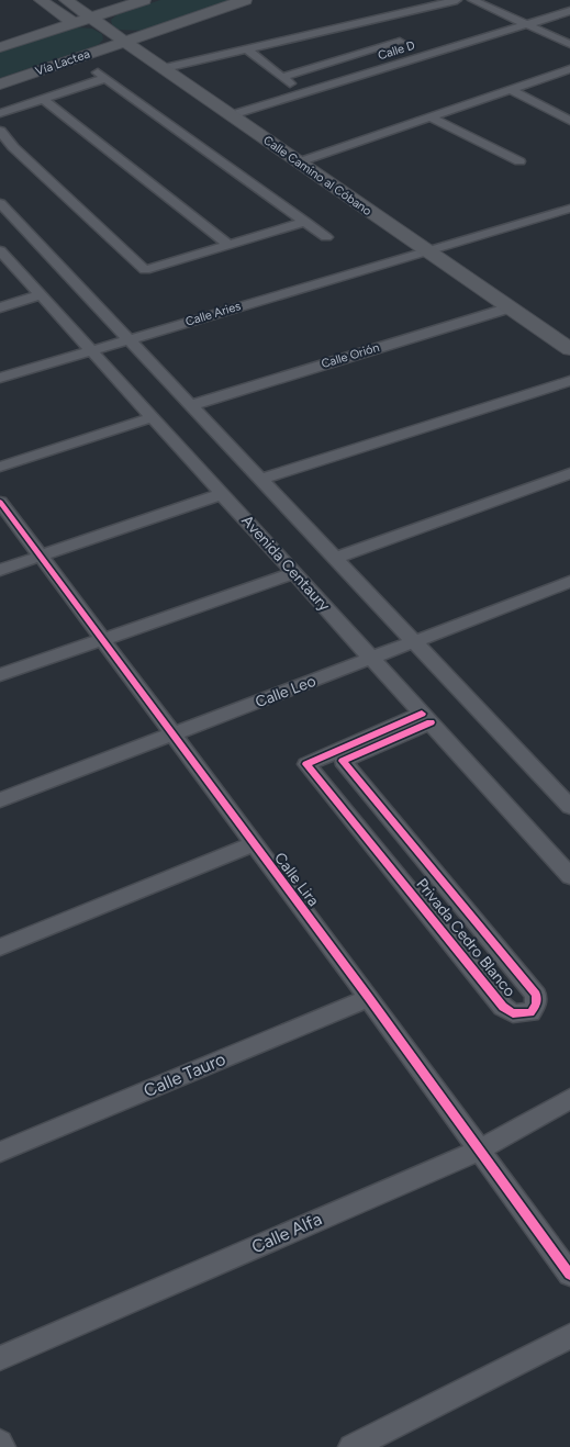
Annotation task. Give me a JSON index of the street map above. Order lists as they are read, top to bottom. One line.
{"streets":{"street":["Calle D","Vía Lactea","Calle Camino al Cóbano","Calle Aries","Calle Orión","Avenida Centaury","Calle Leo","Calle Lira","Privada Cedro Blanco","Calle Tauro","Calle Alfa"]},"crossings":[["Calle D","Calle Camino al Cóbano"],["Vía Lactea","Calle Camino al Cóbano"],["Calle Camino al Cóbano","Calle Aries"],["Calle Camino al Cóbano","Calle Orión"],["Calle Aries","Avenida Centaury"],["Avenida Centaury","Calle Leo"],["Avenida Centaury","Privada Cedro Blanco"],["Calle Leo","Calle Lira"],["Calle Lira","Calle Tauro"],["Calle Lira","Calle Alfa"]]}
